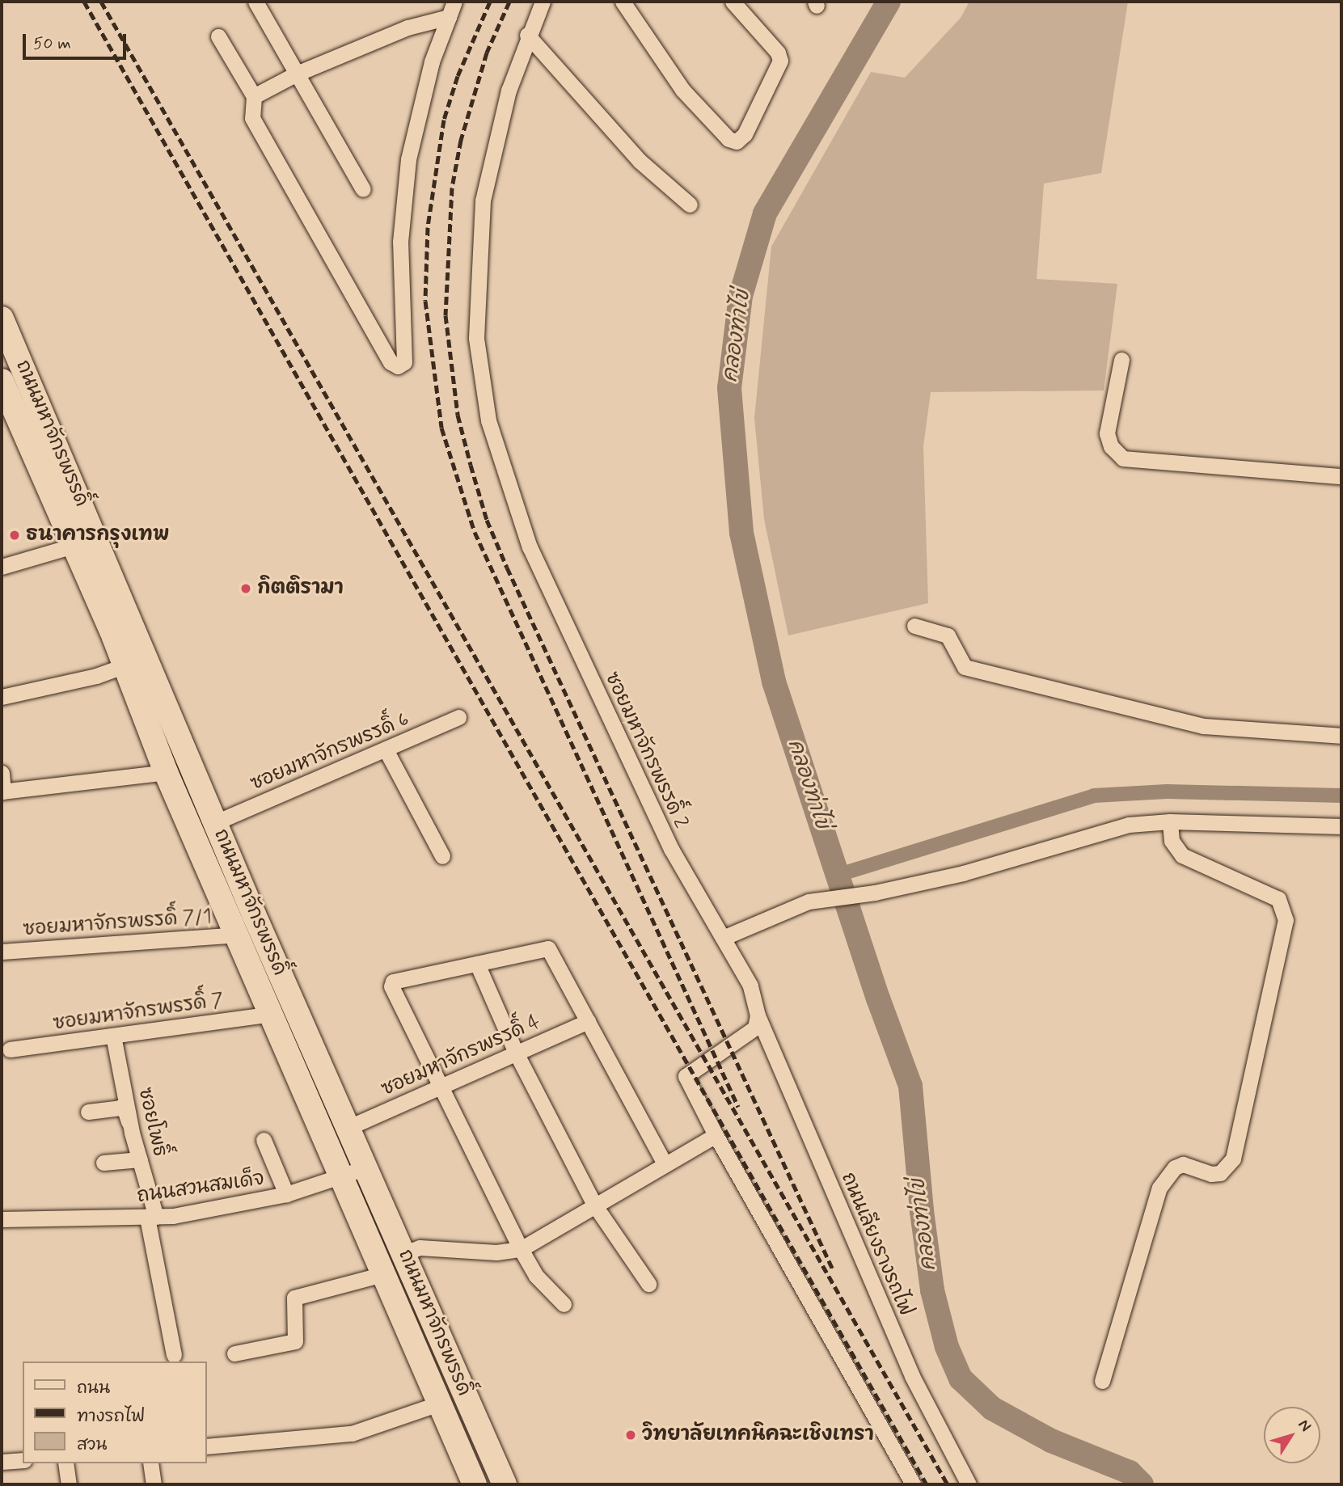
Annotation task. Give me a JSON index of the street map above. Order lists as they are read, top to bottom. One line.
{"streets":{"main road":["ถนนมหาจักรพรรดิ์"],"street":["ซอยมหาจักรพรรดิ์ 2","ซอยมหาจักรพรรดิ์ 6","ซอยมหาจักรพรรดิ์ 7/1","ซอยมหาจักรพรรดิ์ 7","ซอยมหาจักรพรรดิ์ 4","ซอยโพธิ์","ถนนสวนสมเด็จ","ถนนเลียงรางรถไฟ"]},"crossings":[["ถนนมหาจักรพรรดิ์","ซอยมหาจักรพรรดิ์ 6"],["ถนนมหาจักรพรรดิ์","ซอยมหาจักรพรรดิ์ 7/1"],["ถนนมหาจักรพรรดิ์","ซอยมหาจักรพรรดิ์ 7"],["ถนนมหาจักรพรรดิ์","ซอยมหาจักรพรรดิ์ 4"],["ถนนมหาจักรพรรดิ์","ถนนสวนสมเด็จ"],["ซอยมหาจักรพรรดิ์ 2","ถนนเลียงรางรถไฟ"],["ซอยมหาจักรพรรดิ์ 7","ซอยโพธิ์"],["ซอยโพธิ์","ถนนสวนสมเด็จ"]],"water":["คลองท่าไข่"],"places":["ธนาคารกรุงเทพ","กิตติรามา","วิทยาลัยเทคนิคฉะเชิงเทรา"],"legend":["ถนน","ทางรถไฟ","สวน"],"scale_bar":"50 m","north":"top right"}
